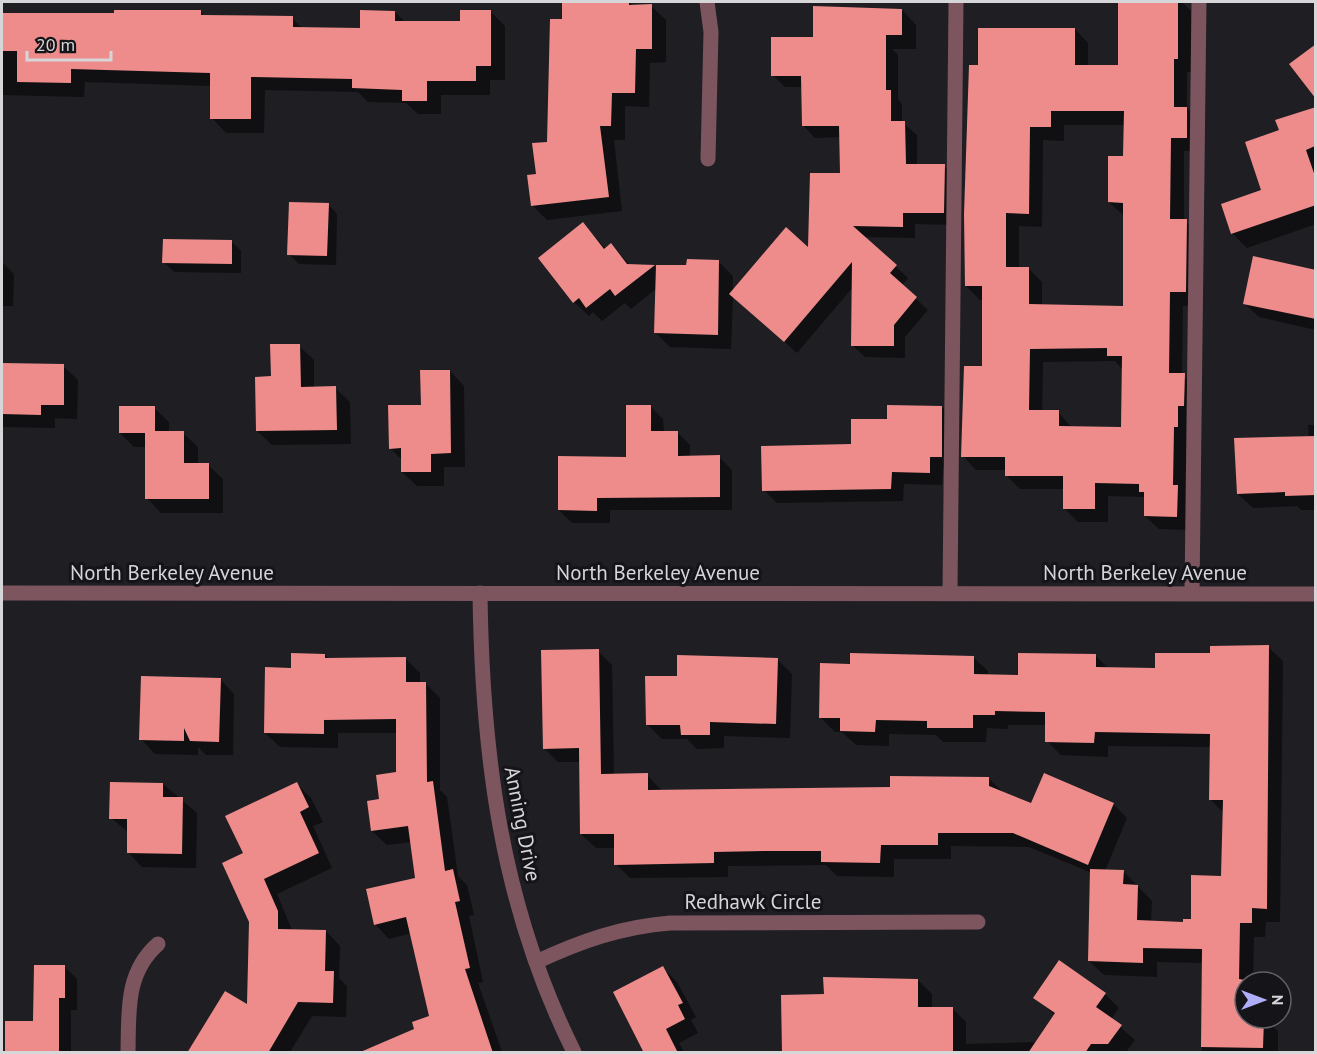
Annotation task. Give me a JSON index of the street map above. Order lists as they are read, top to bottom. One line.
{"streets":{"street":["North Berkeley Avenue","Anning Drive","Redhawk Circle"]},"crossings":[["North Berkeley Avenue","Anning Drive"],["Anning Drive","Redhawk Circle"]],"scale_bar":"20 m","north":"right"}
